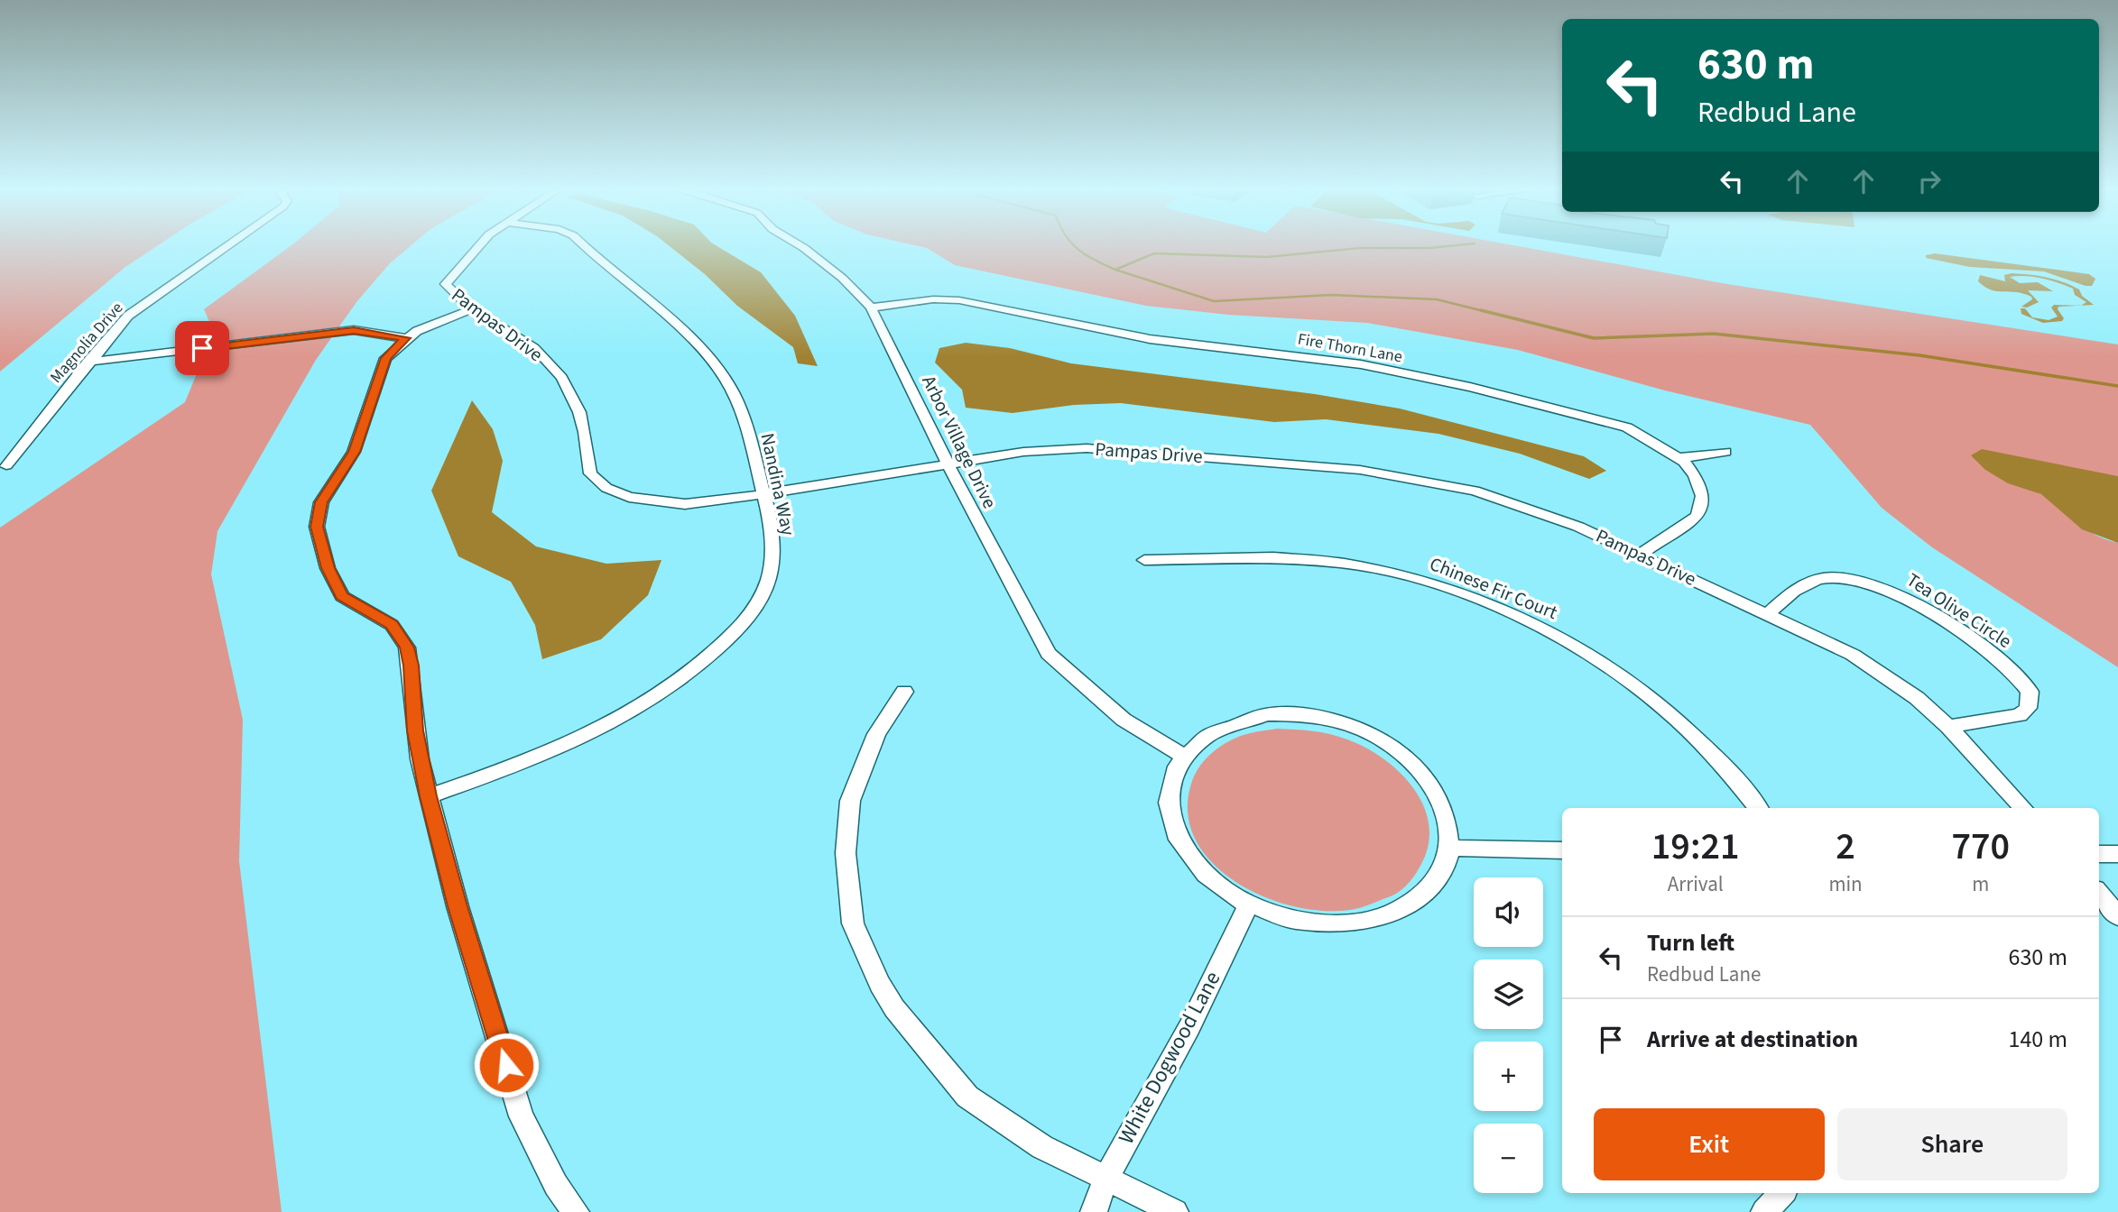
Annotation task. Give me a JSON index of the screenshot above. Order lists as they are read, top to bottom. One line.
{"streets":{"street":["Pampas Drive","Magnolia Drive","Fire Thorn Lane","Arbor Village Drive","Nandina Way","Chinese Fir Court","Tea Olive Circle","White Dogwood Lane"]},"crossings":[["Pampas Drive","Fire Thorn Lane"],["Pampas Drive","Arbor Village Drive"],["Pampas Drive","Nandina Way"],["Pampas Drive","Tea Olive Circle"],["Fire Thorn Lane","Arbor Village Drive"]],"page":{"turn":["630 m","Redbud Lane"],"eta":["19:21","Arrival","2","min","770","m"],"map_buttons":["+","−"],"list":[{"name":"Turn left","note":"Redbud Lane","value":"630 m"},{"name":"Arrive at destination","value":"140 m"}],"buttons":["Exit","Share"]}}
